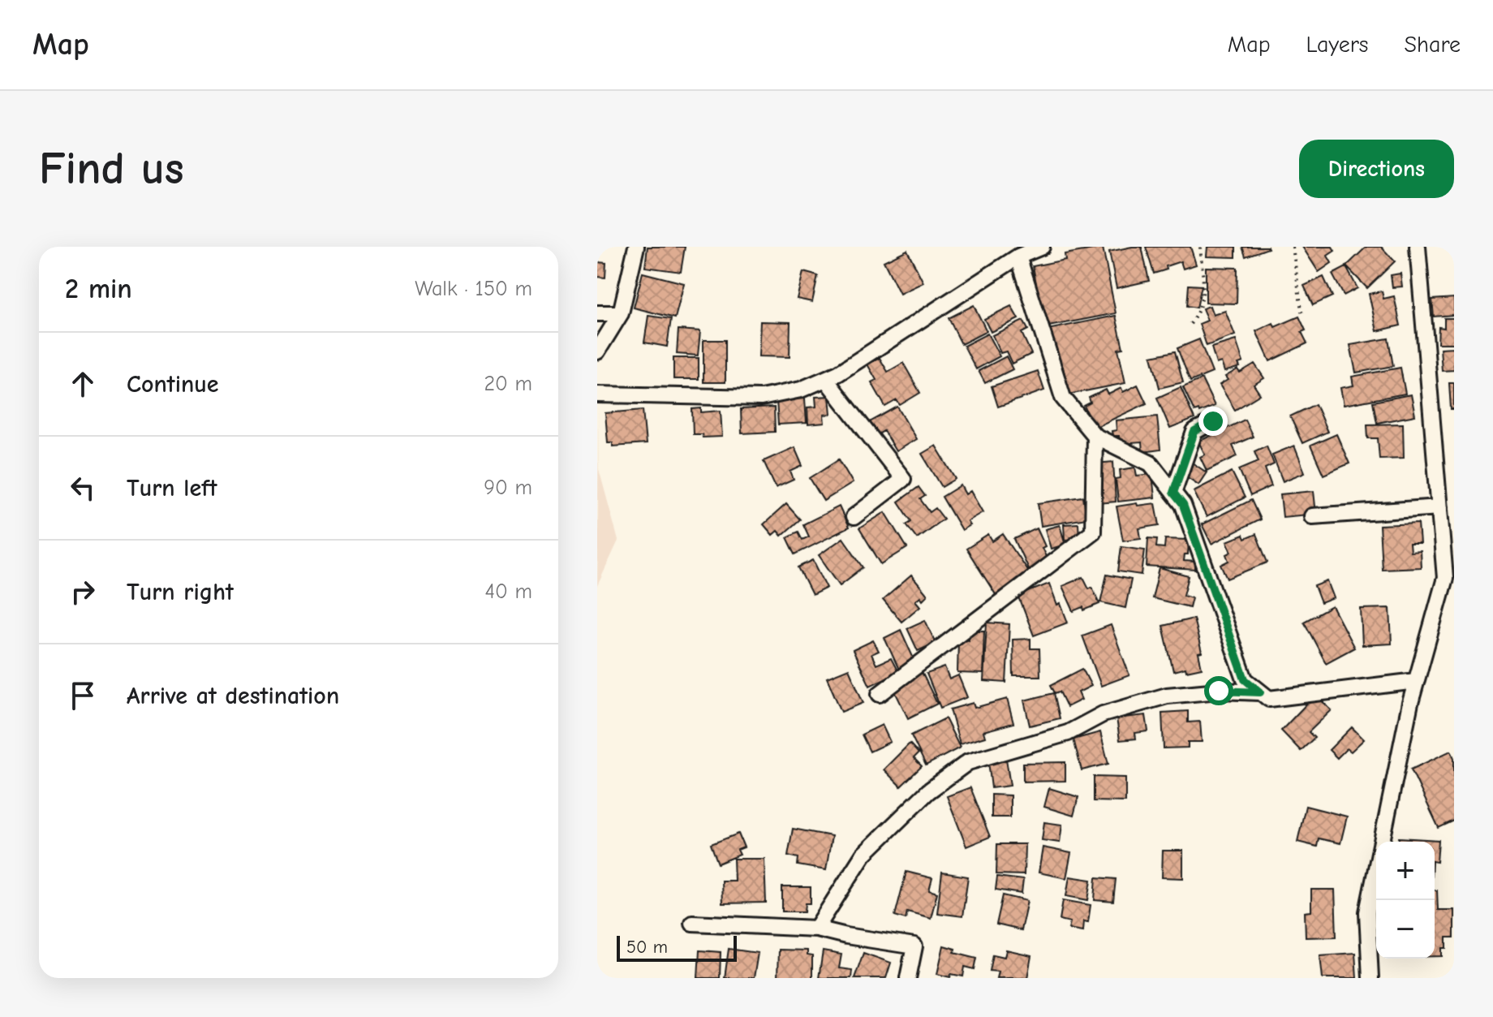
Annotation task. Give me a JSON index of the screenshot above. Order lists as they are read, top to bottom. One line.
{"scale_bar":"50 m","page":{"header":"Map","nav":["Map","Layers","Share"],"buttons":"Directions","title":"Find us","heading":["2 min","Walk · 150 m"],"list":[["Continue","20 m"],["Turn left","90 m"],["Turn right","40 m"],"Arrive at destination"],"map_buttons":["+","−"],"scale":"50 m"}}
